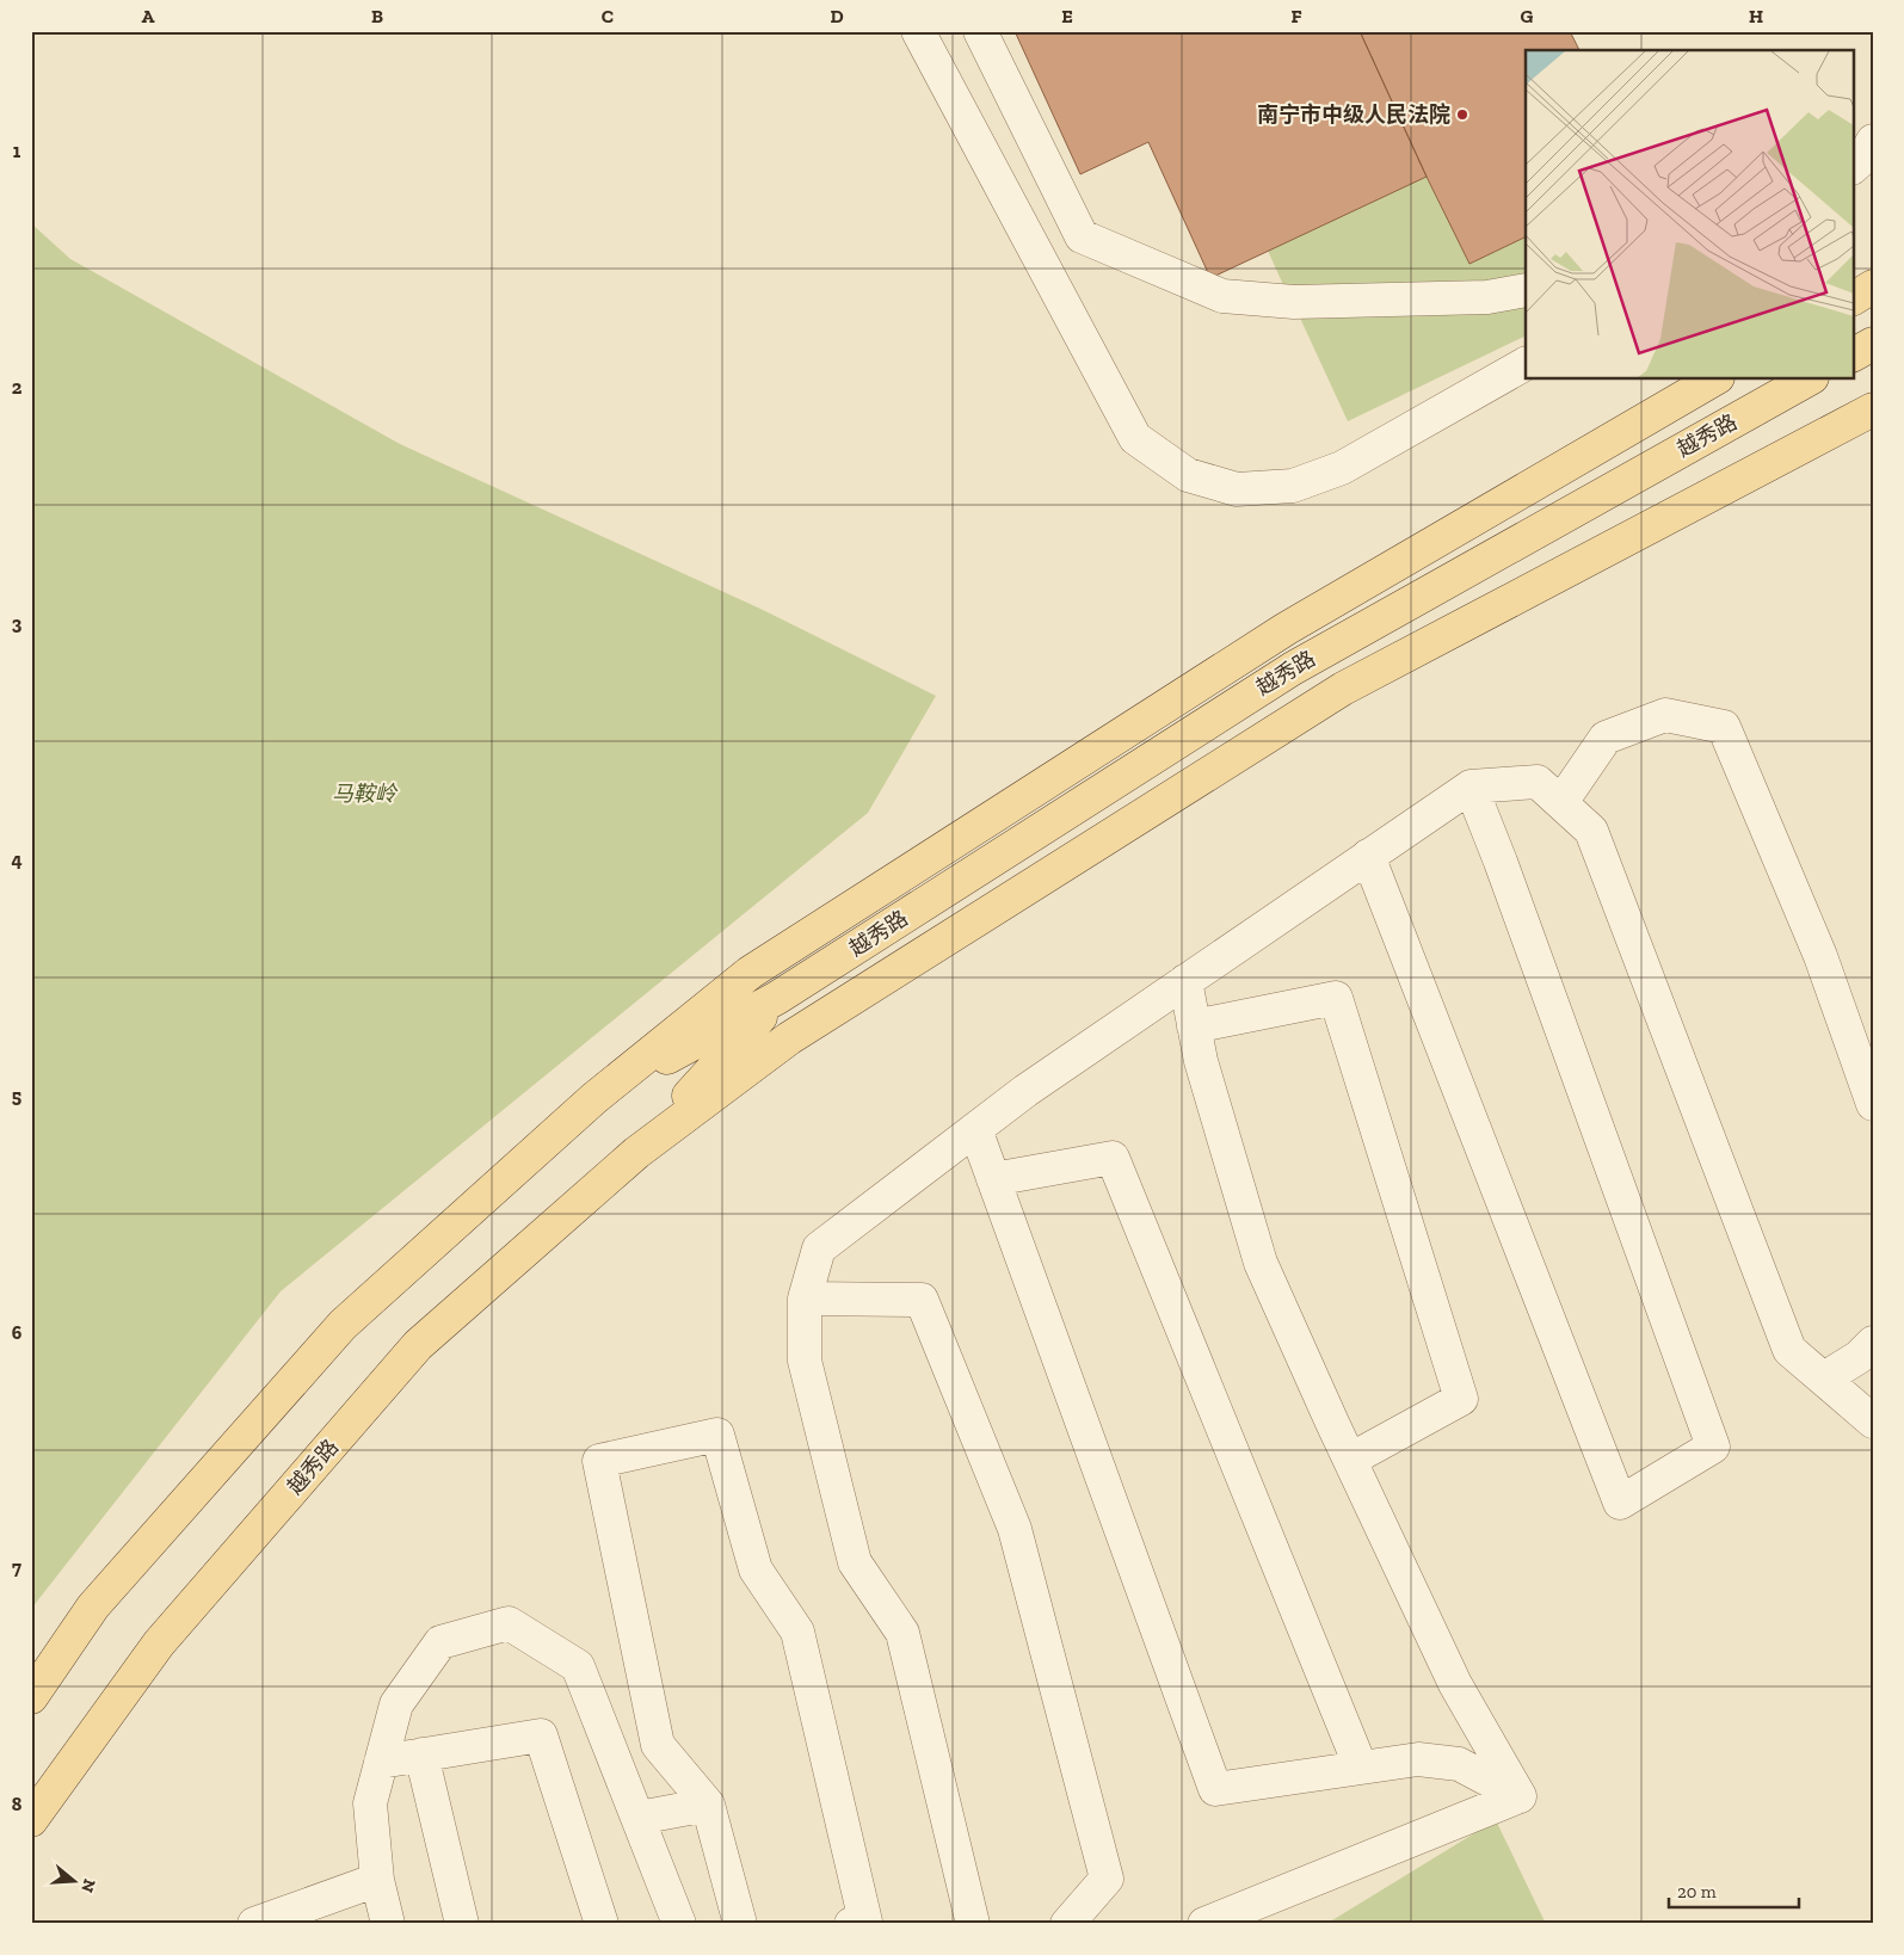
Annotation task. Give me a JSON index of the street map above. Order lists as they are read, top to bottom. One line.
{"streets":{"main road":["越秀路"]},"parks":["马鞍岭"],"places":["南宁市中级人民法院"],"scale_bar":"20 m","north":"right","grid":{"columns":["A","B","C","D","E","F","G","H"],"rows":["1","2","3","4","5","6","7","8"]}}
